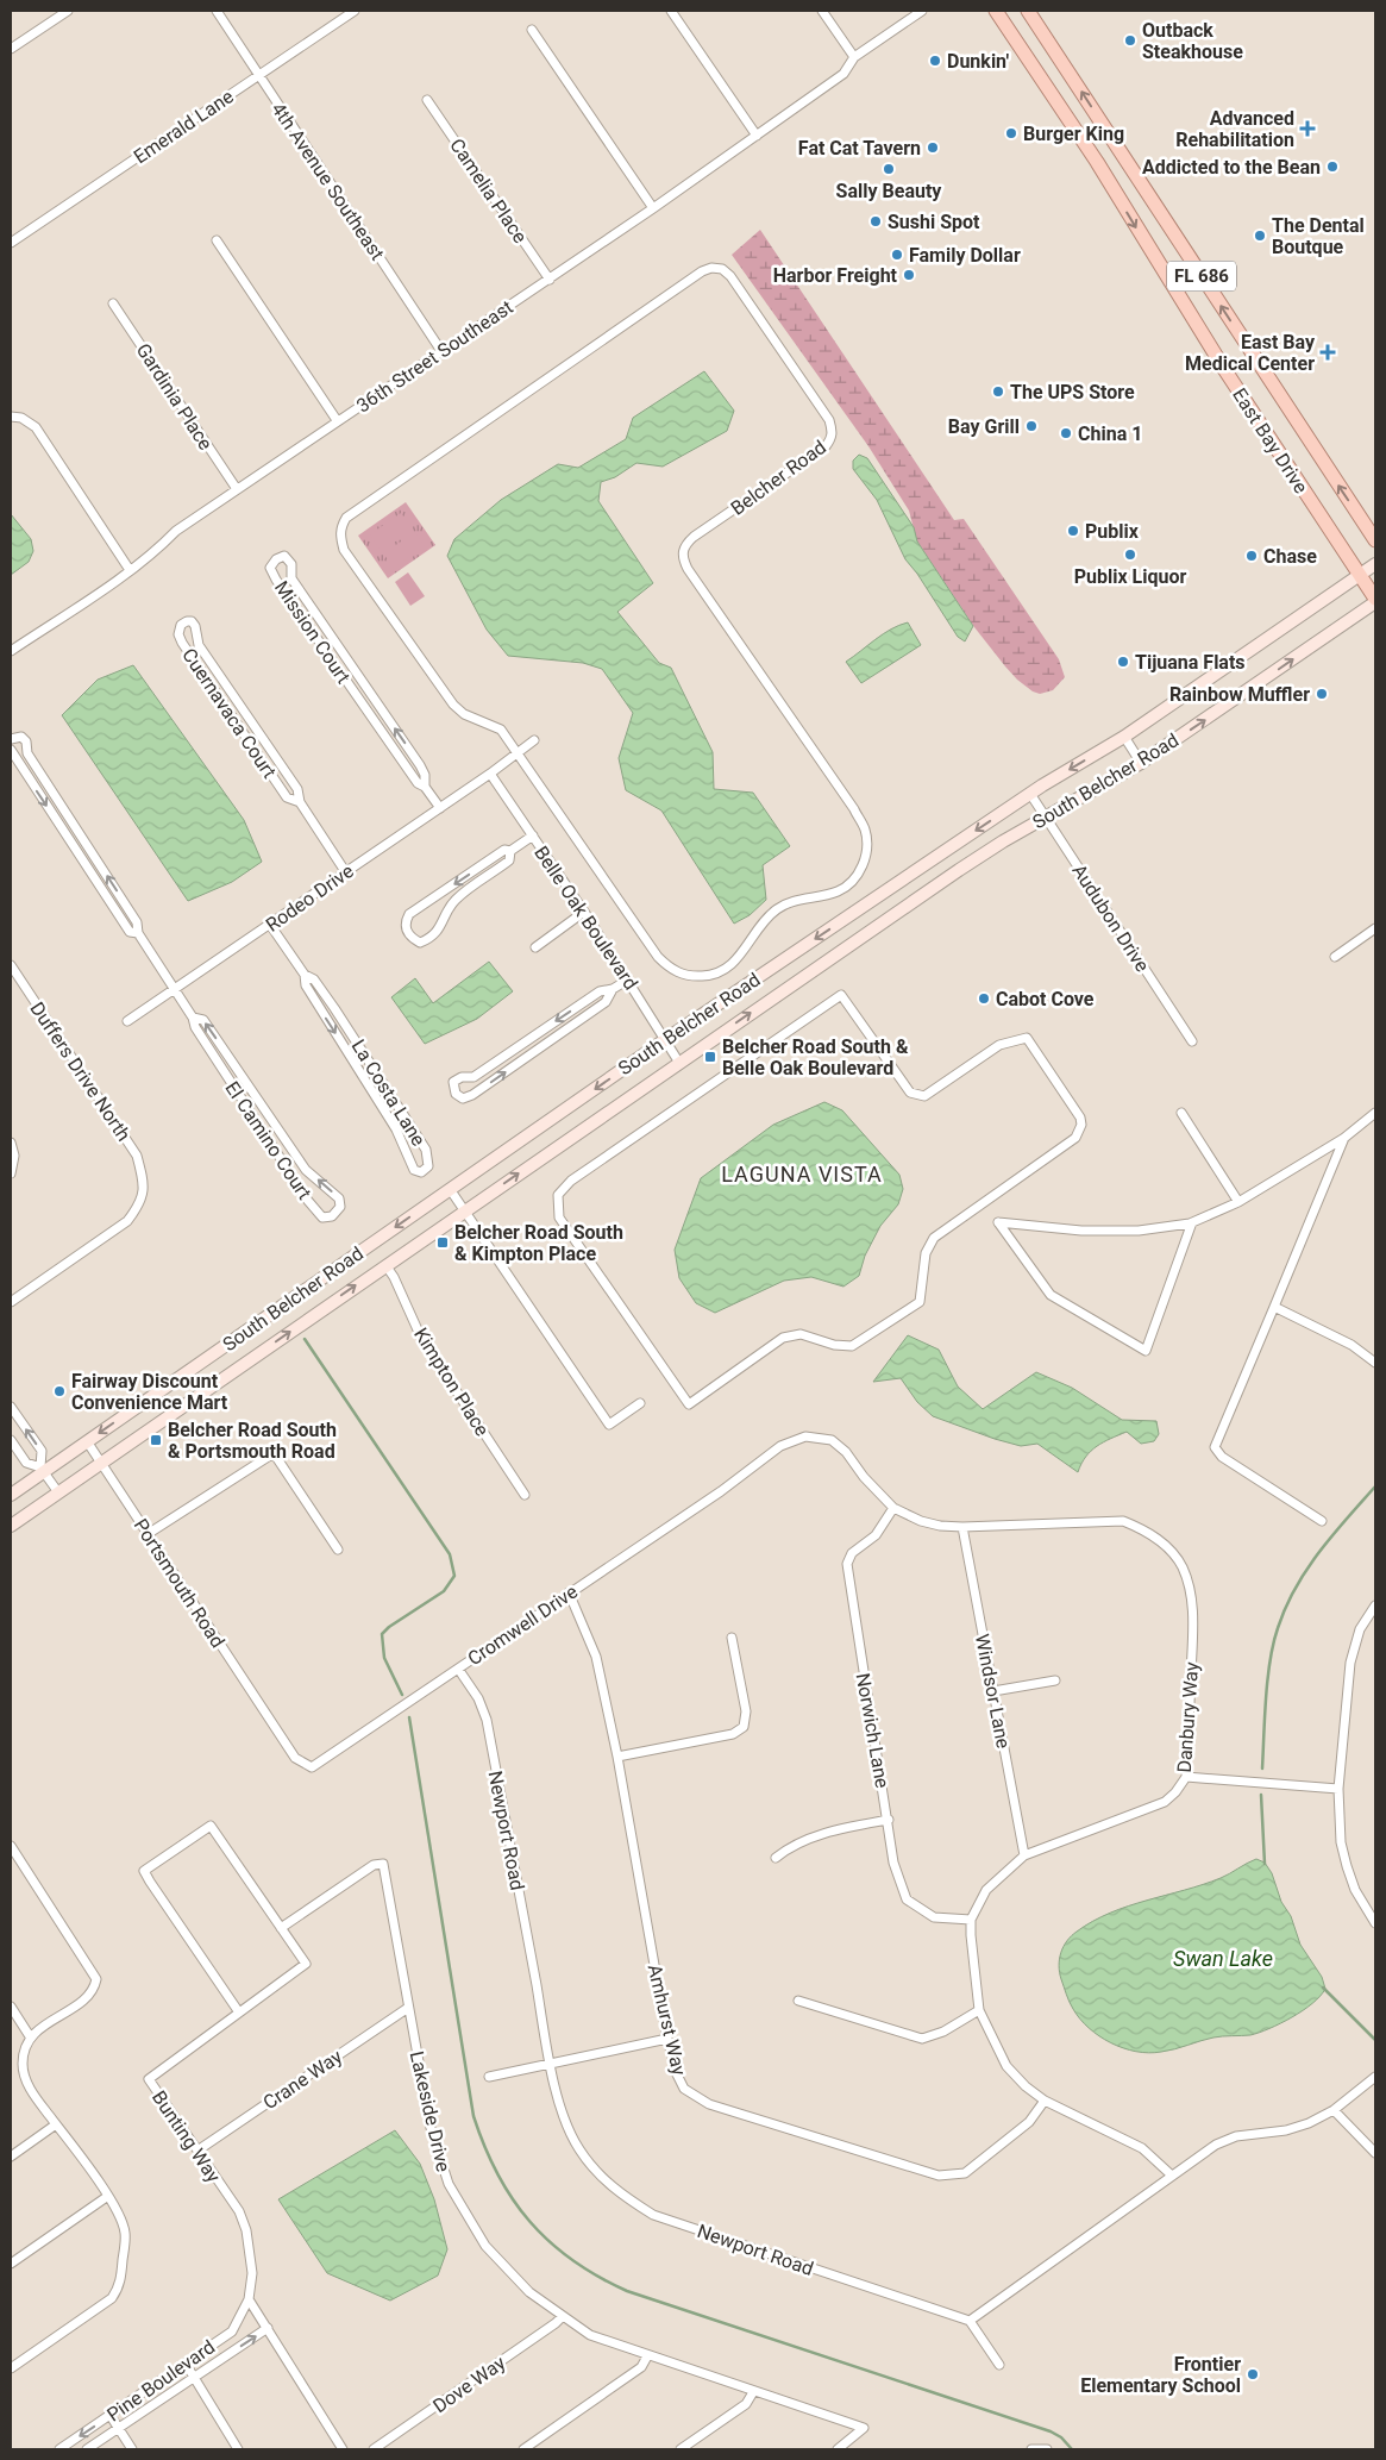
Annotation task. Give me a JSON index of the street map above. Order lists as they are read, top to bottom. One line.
{"streets":{"main road":["FL 686","East Bay Drive","South Belcher Road"],"street":["Emerald Lane","4th Avenue Southeast","Camelia Place","36th Street Southeast","Gardinia Place","Belcher Road","Mission Court","Cuernavaca Court","Rodeo Drive","Belle Oak Boulevard","Audubon Drive","Duffers Drive North","La Costa Lane","El Camino Court","Kimpton Place","Portsmouth Road","Cromwell Drive","Windsor Lane","Danbury Way","Norwich Lane","Newport Road","Amhurst Way","Crane Way","Lakeside Drive","Bunting Way","Pine Boulevard","Dove Way"]},"crossings":[["Emerald Lane","4th Avenue Southeast"],["4th Avenue Southeast","36th Street Southeast"],["Camelia Place","36th Street Southeast"],["36th Street Southeast","Gardinia Place"],["East Bay Drive","South Belcher Road"],["Mission Court","Rodeo Drive"],["Cuernavaca Court","Rodeo Drive"],["South Belcher Road","Belle Oak Boulevard"],["South Belcher Road","Audubon Drive"],["South Belcher Road","Kimpton Place"],["South Belcher Road","Portsmouth Road"],["Rodeo Drive","Belle Oak Boulevard"],["Rodeo Drive","La Costa Lane"],["Rodeo Drive","El Camino Court"],["Portsmouth Road","Cromwell Drive"],["Cromwell Drive","Danbury Way"],["Cromwell Drive","Newport Road"],["Cromwell Drive","Amhurst Way"],["Windsor Lane","Danbury Way"],["Danbury Way","Norwich Lane"],["Crane Way","Lakeside Drive"],["Crane Way","Bunting Way"],["Lakeside Drive","Dove Way"],["Bunting Way","Pine Boulevard"]],"districts":["LAGUNA VISTA"],"water":["Swan Lake"],"places":{"other":["Outback Steakhouse","Dunkin'","Burger King","Fat Cat Tavern","Addicted to the Bean","Sally Beauty","Sushi Spot","The Dental Boutque","Family Dollar","Harbor Freight","The UPS Store","Bay Grill","China 1","Publix","Publix Liquor","Chase","Tijuana Flats","Rainbow Muffler","Cabot Cove","Fairway Discount Convenience Mart","Frontier Elementary School"],"health":["Advanced Rehabilitation","East Bay Medical Center"],"transit":["Belcher Road South & Belle Oak Boulevard","Belcher Road South & Kimpton Place","Belcher Road South & Portsmouth Road"]}}
